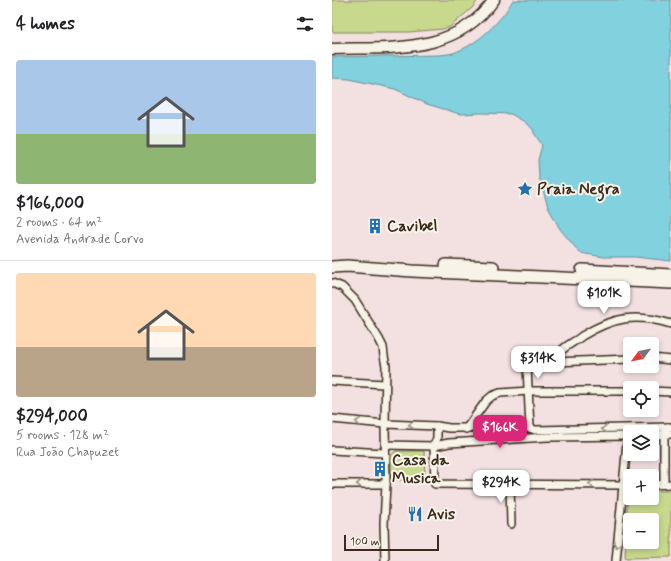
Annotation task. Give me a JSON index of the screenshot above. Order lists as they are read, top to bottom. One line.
{"places":{"place":["Praia Negra"],"building":["Cavibel","Casa da Musica"],"restaurant":["Avis"]},"scale_bar":"100 m","north":"bottom left","page":{"heading":"4 homes","list":[{"name":"$166,000","note":"2 rooms · 64 m² · Avenida Andrade Corvo"},{"name":"$294,000","note":"5 rooms · 128 m² · Rua João Chapuzet"}],"price":["$101K","$314K","$166K","$294K"],"map_buttons":["+","−"],"scale":"100 m"}}
